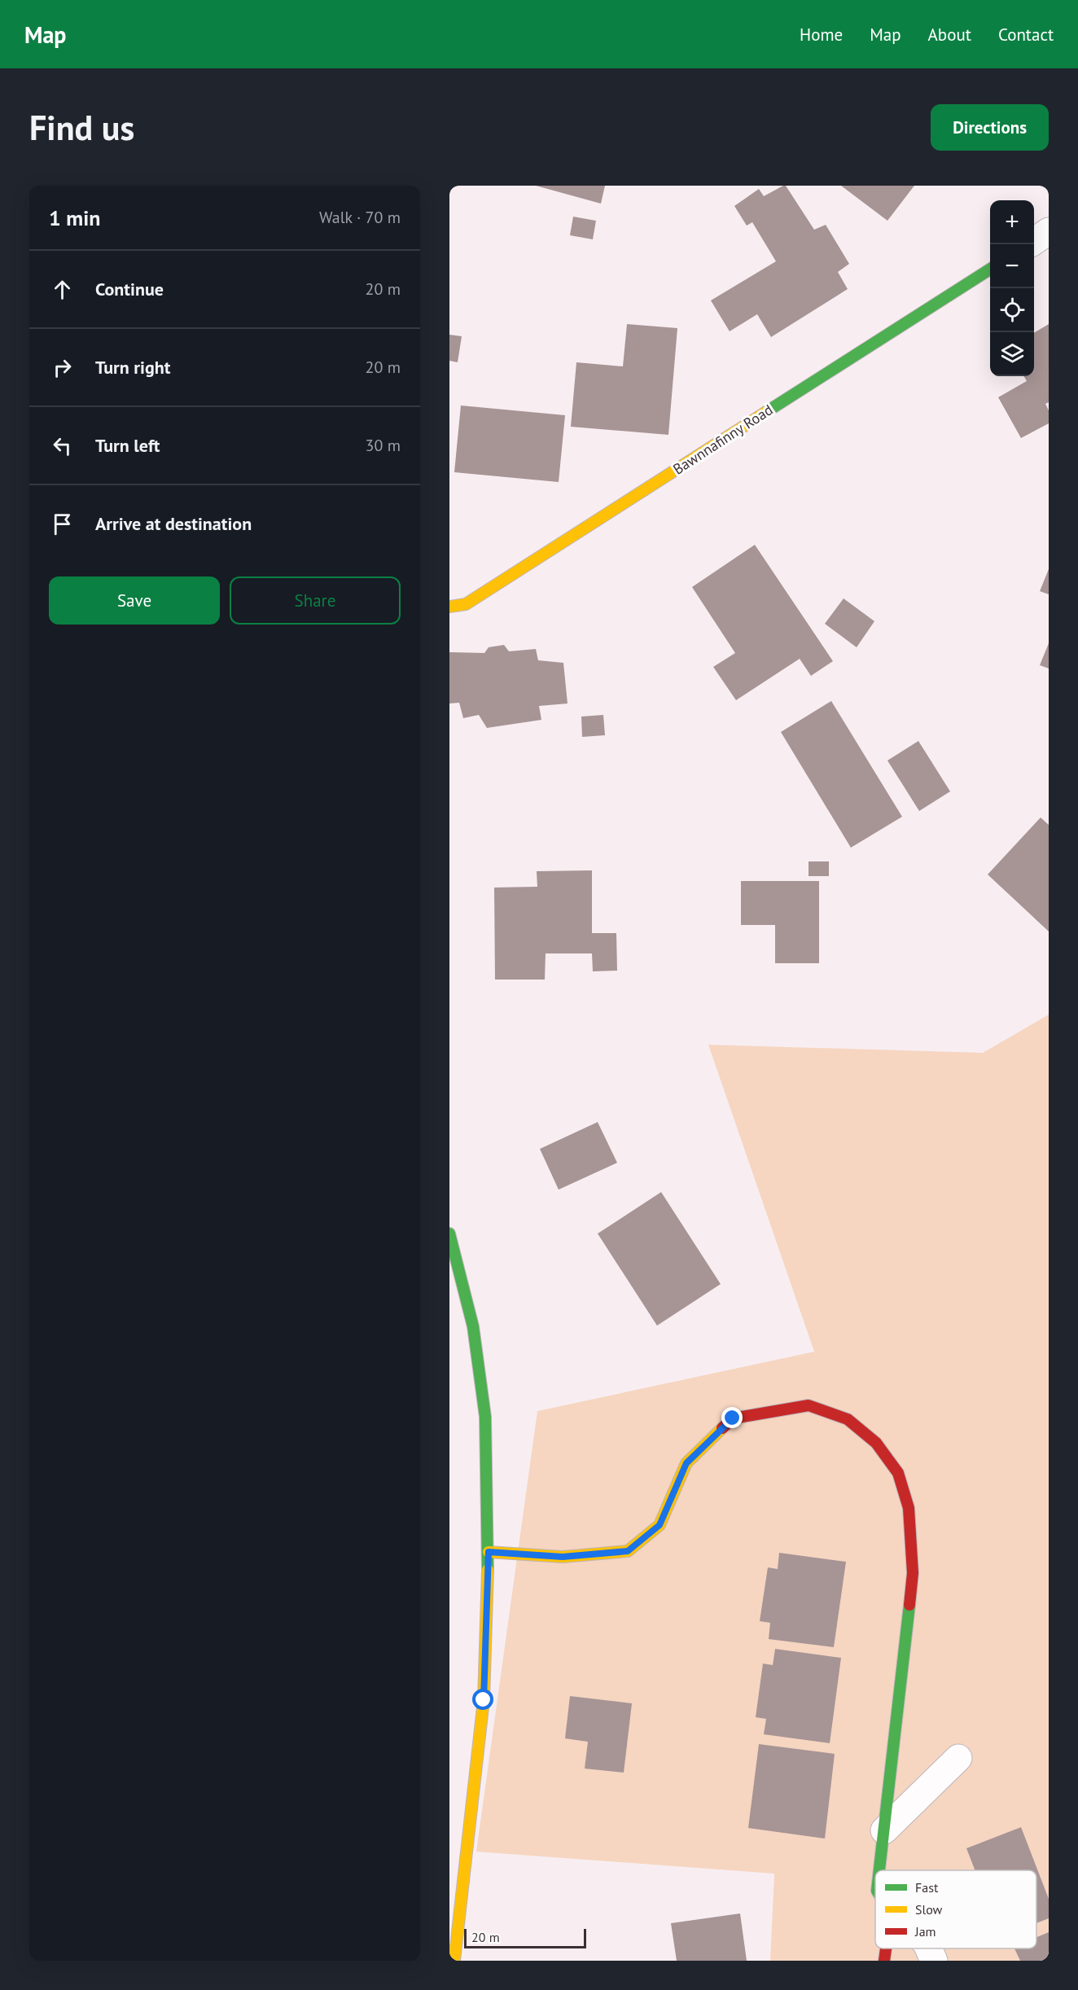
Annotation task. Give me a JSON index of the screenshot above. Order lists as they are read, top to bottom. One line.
{"streets":{"street":["Bawnnafinny Road"]},"legend":["Fast","Slow","Jam"],"scale_bar":"20 m","page":{"header":"Map","nav":["Home","Map","About","Contact"],"buttons":["Directions",["Save","Share"]],"title":"Find us","heading":["1 min","Walk · 70 m"],"map_buttons":["+","−"],"list":[["Continue","20 m"],["Turn right","20 m"],["Turn left","30 m"],"Arrive at destination"],"scale":"20 m"}}
